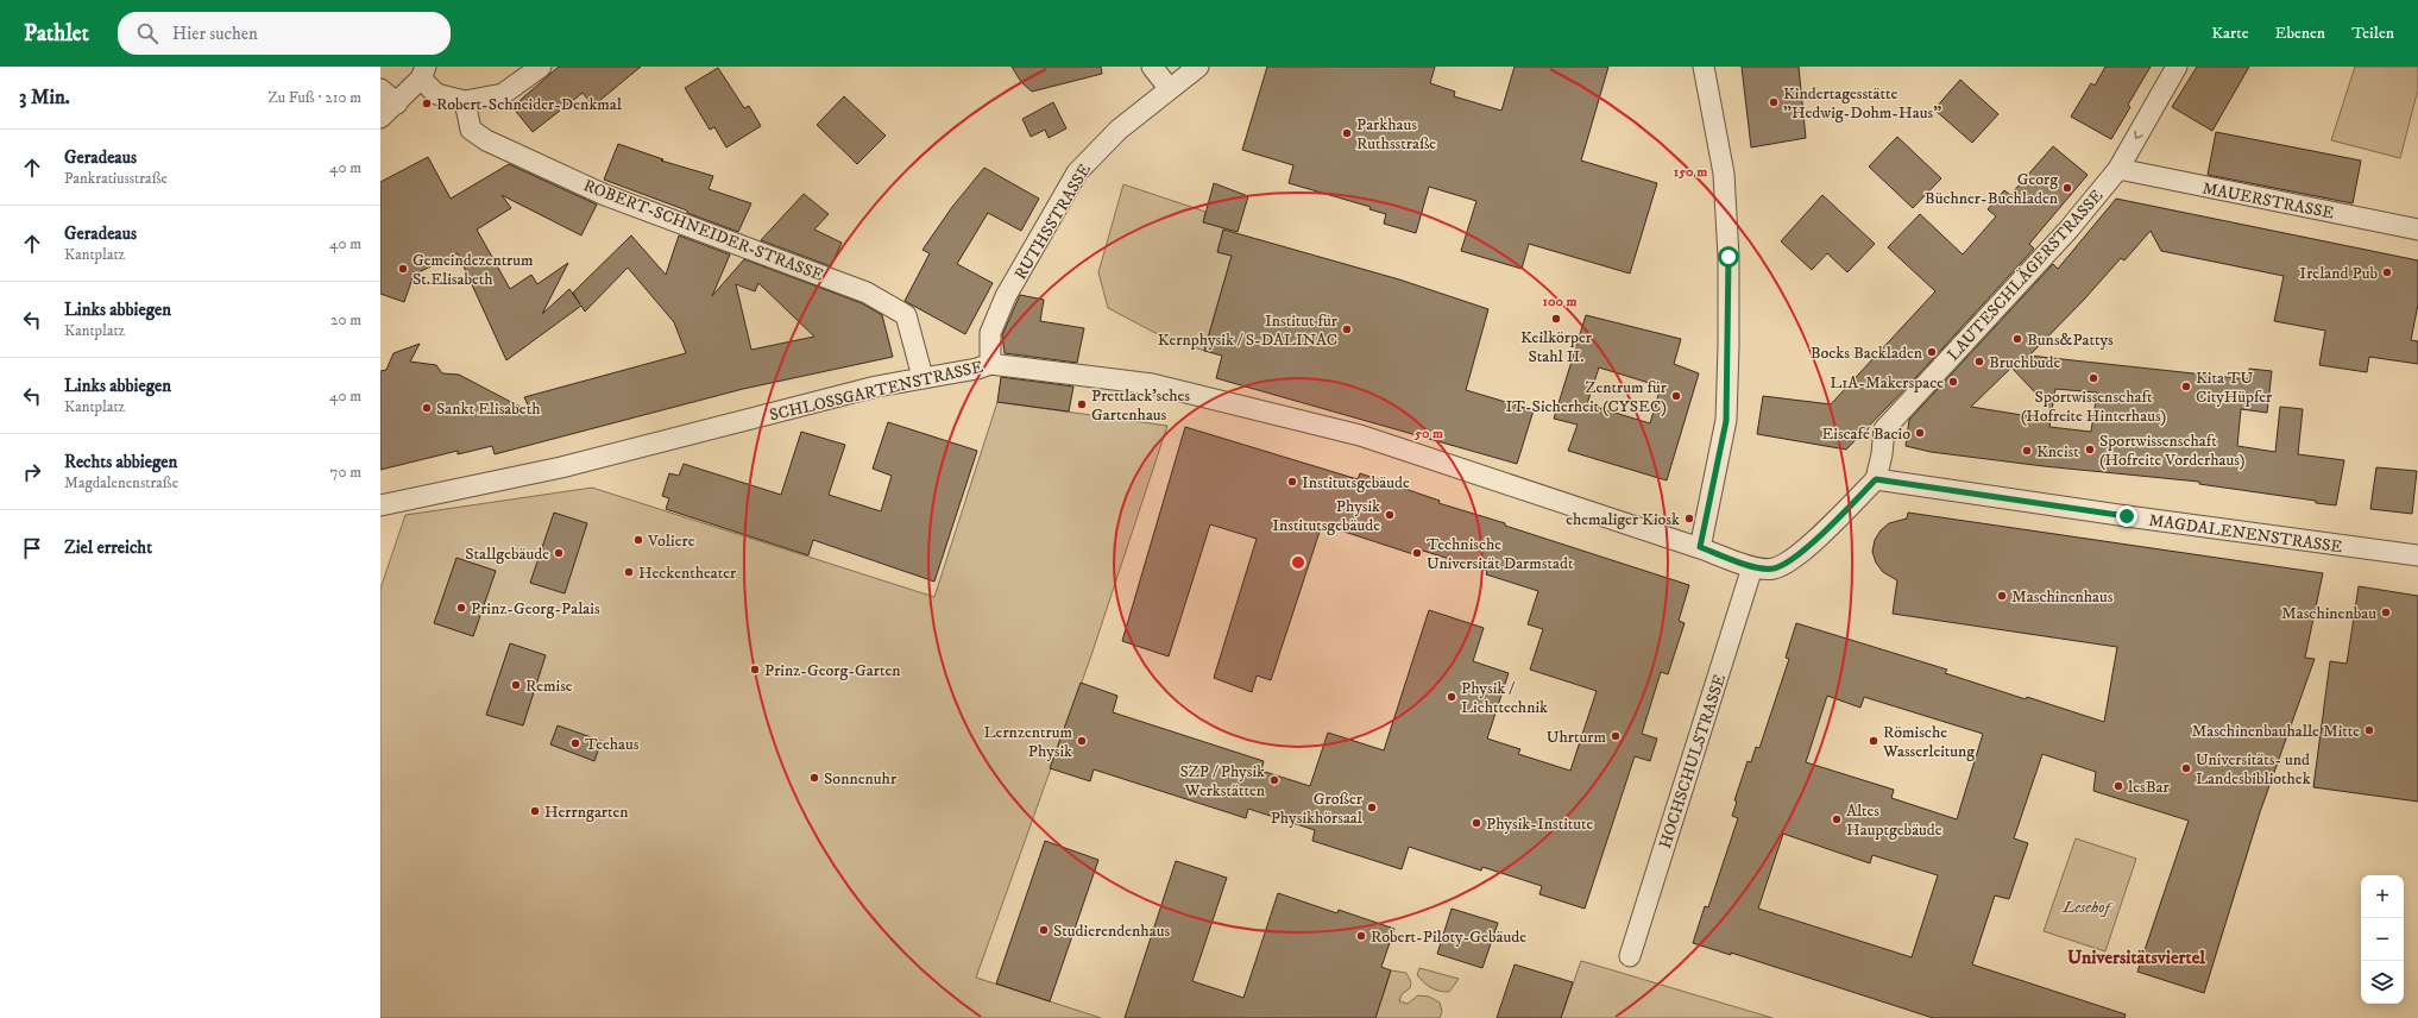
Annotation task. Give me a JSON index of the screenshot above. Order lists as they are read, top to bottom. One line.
{"streets":{"street":["MAUERSTRASSE","RUTHSSTRASSE","ROBERT-SCHNEIDER-STRASSE","LAUTESCHLÄGERSTRASSE","SCHLOSSGARTENSTRASSE","MAGDALENENSTRASSE","HOCHSCHULSTRASSE"]},"crossings":[["MAUERSTRASSE","LAUTESCHLÄGERSTRASSE"],["RUTHSSTRASSE","SCHLOSSGARTENSTRASSE"],["ROBERT-SCHNEIDER-STRASSE","SCHLOSSGARTENSTRASSE"],["LAUTESCHLÄGERSTRASSE","MAGDALENENSTRASSE"],["SCHLOSSGARTENSTRASSE","HOCHSCHULSTRASSE"]],"districts":["Universitätsviertel"],"parks":["Lesehof"],"places":["Kindertagesstätte \"Hedwig-Dohm-Haus\"","Robert-Schneider-Denkmal","Parkhaus Ruthsstraße","Georg Büchner-Buchladen","Gemeindezentrum St.Elisabeth","Ireland Pub","Keilkörper Stahl II.","Institut für Kernphysik / S-DALINAC","Buns&Pattys","Bocks Backladen","Bruchbude","Sportwissenschaft (Hofreite Hinterhaus)","L1A-Makerspace","Kita TU CityHüpfer","Zentrum für IT-Sicherheit (CYSEC)","Prettlack'sches Gartenhaus","Sankt Elisabeth","Eiscafé Bacio","Sportwissenschaft (Hofreite Vorderhaus)","Kneist","Institutsgebäude","Physik Institutsgebäude","ehemaliger Kiosk","Voliere","Stallgebäude","Technische Universität Darmstadt","Heckentheater","Maschinenhaus","Prinz-Georg-Palais","Maschinenbau","Prinz-Georg-Garten","Remise","Physik / Lichttechnik","Maschinenbauhalle Mitte","Uhrturm","Lernzentrum Physik","Römische Wasserleitung","Teehaus","Universitäts- und Landesbibliothek","Sonnenuhr","SZP / Physik Werkstätten","lesBar","Großer Physikhörsaal","Herrngarten","Altes Hauptgebäude","Physik-Institute","Studierendenhaus","Robert-Piloty-Gebäude"],"page":{"header":"Pathlet","search":"Hier suchen","nav":["Karte","Ebenen","Teilen"],"heading":["3 Min.","Zu Fuß · 210 m"],"list":[["Geradeaus","Pankratiusstraße","40 m"],["Geradeaus","Kantplatz","40 m"],["Links abbiegen","Kantplatz","20 m"],["Links abbiegen","Kantplatz","40 m"],["Rechts abbiegen","Magdalenenstraße","70 m"],"Ziel erreicht"],"map_buttons":["+","−"]},"rings":["150 m","100 m","50 m"]}
